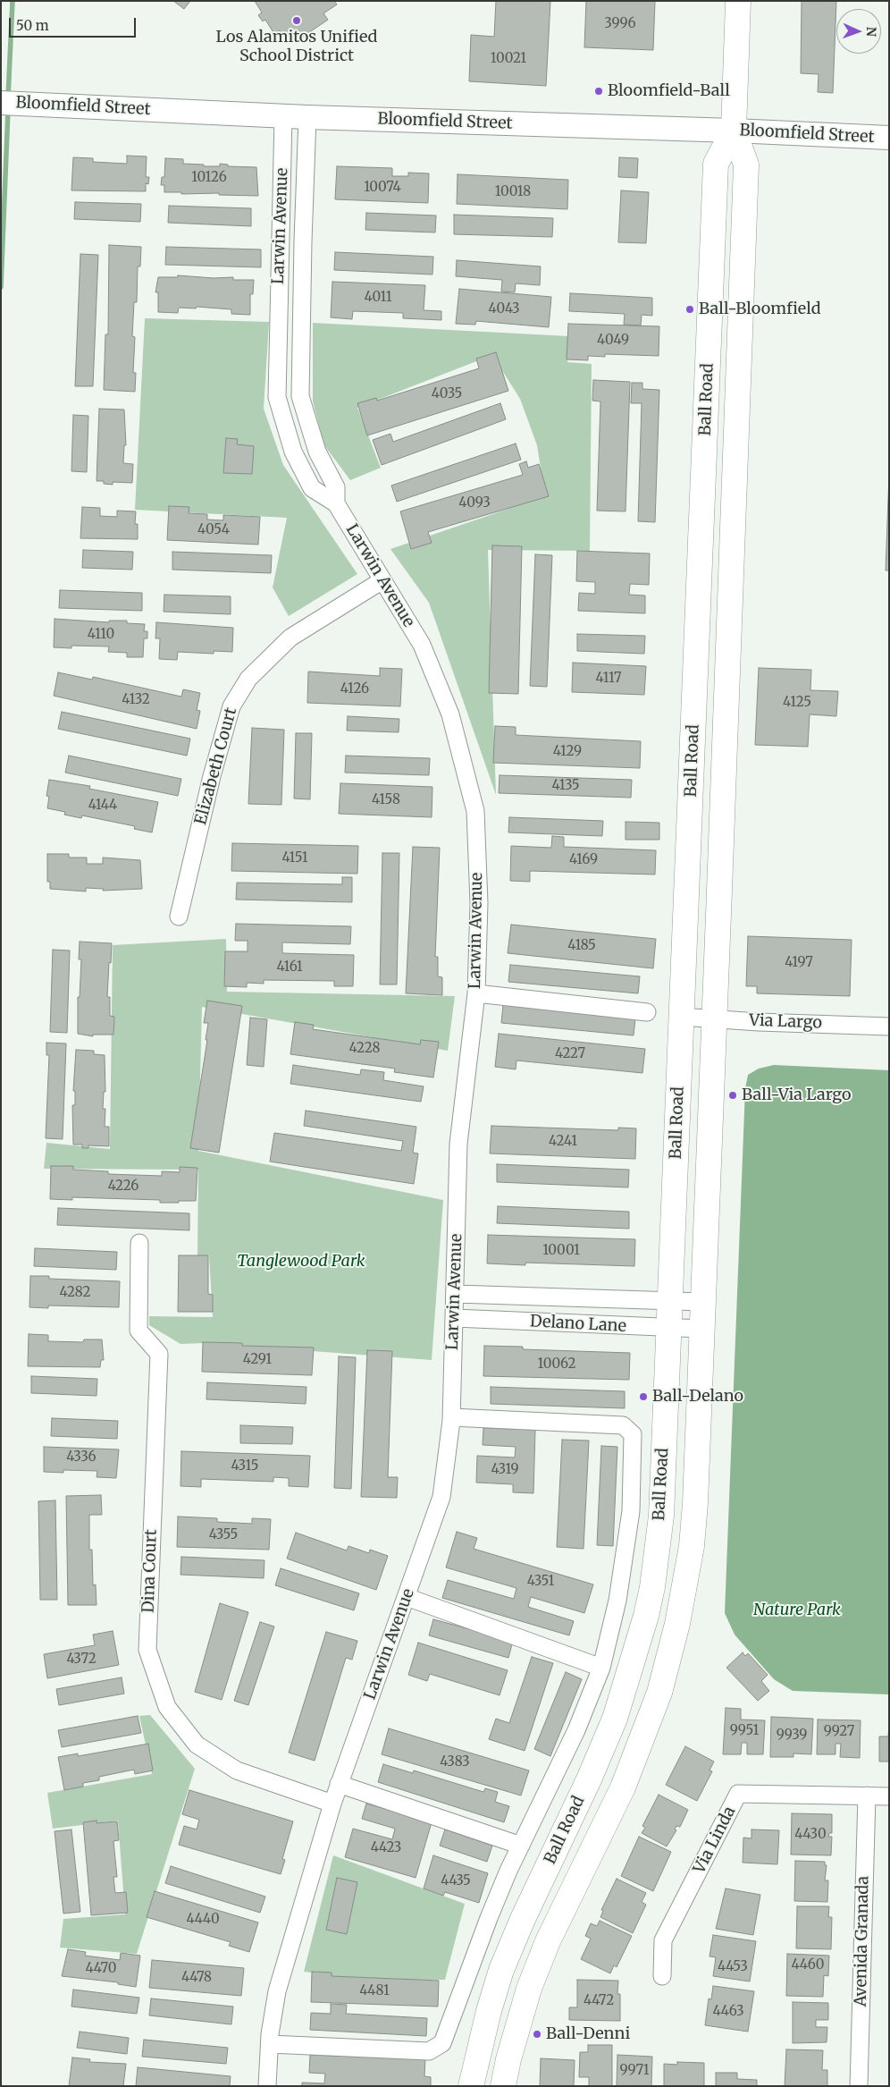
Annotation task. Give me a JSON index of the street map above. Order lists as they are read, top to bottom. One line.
{"streets":{"main road":["Ball Road"],"street":["Bloomfield Street","Larwin Avenue","Elizabeth Court","Via Largo","Delano Lane","Dina Court","Via Linda","Avenida Granada"]},"crossings":[["Bloomfield Street","Larwin Avenue"],["Bloomfield Street","Ball Road"],["Larwin Avenue","Elizabeth Court"],["Larwin Avenue","Delano Lane"],["Larwin Avenue","Dina Court"],["Ball Road","Via Largo"],["Ball Road","Delano Lane"],["Via Linda","Avenida Granada"]],"parks":["Tanglewood Park","Nature Park"],"places":["Los Alamitos Unified School District","Bloomfield-Ball","Ball-Bloomfield","Ball-Via Largo","Ball-Delano","Ball-Denni"],"house_numbers":["3996","10021","10126","10074","10018","4011","4043","4049","4035","4093","4054","4110","4117","4126","4132","4125","4129","4135","4158","4144","4151","4169","4185","4197","4161","4228","4227","4241","4226","10001","4282","4291","10062","4336","4315","4319","4355","4351","4372","9951","9927","9939","4383","4430","4423","4435","4440","4460","4453","4470","4478","4481","4472","4463","9971"],"scale_bar":"50 m","north":"right"}
